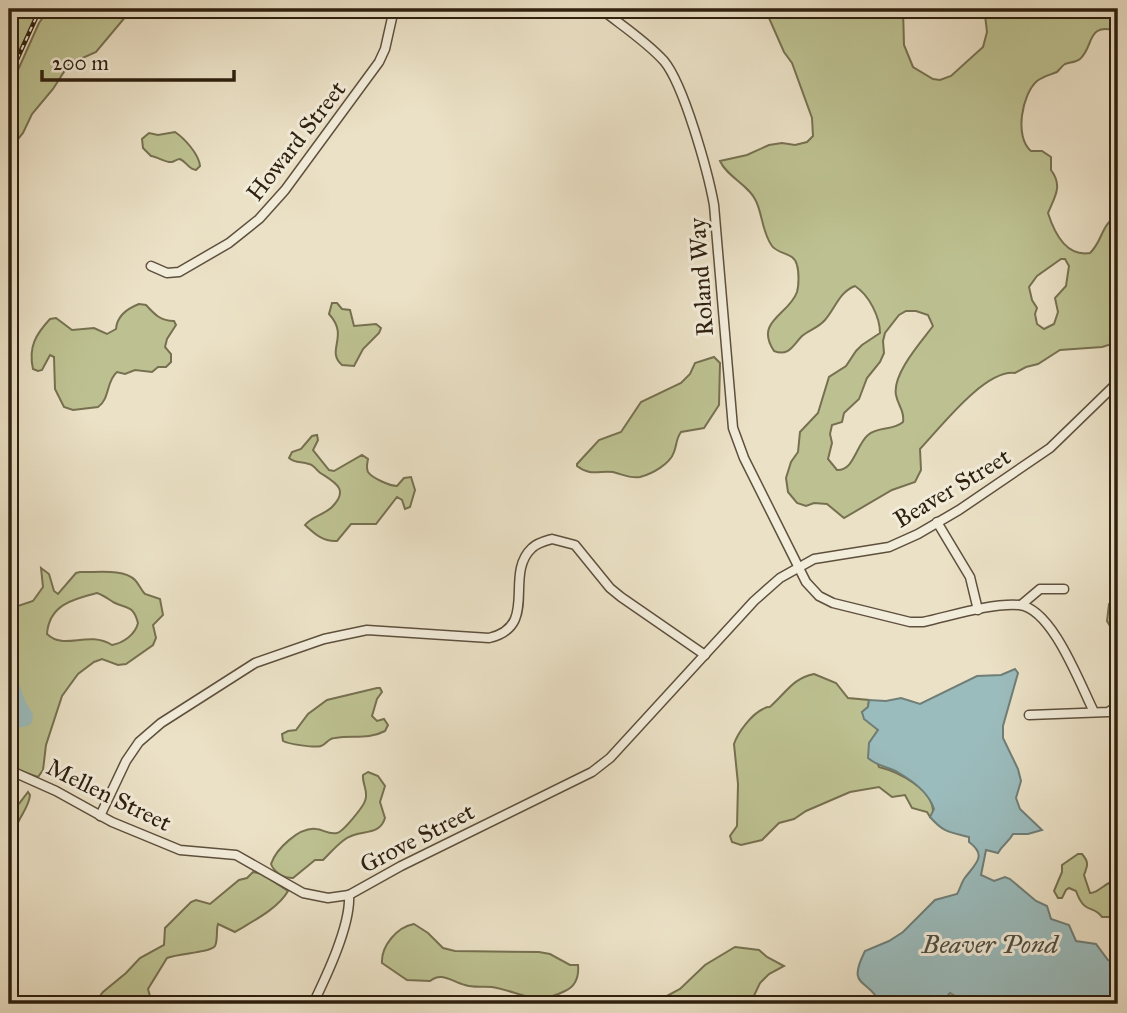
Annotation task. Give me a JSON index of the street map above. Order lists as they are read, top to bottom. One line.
{"streets":{"street":["Howard Street","Roland Way","Beaver Street","Mellen Street","Grove Street"]},"crossings":[["Roland Way","Beaver Street"],["Beaver Street","Grove Street"],["Mellen Street","Grove Street"]],"water":["Beaver Pond"],"scale_bar":"200 m"}
